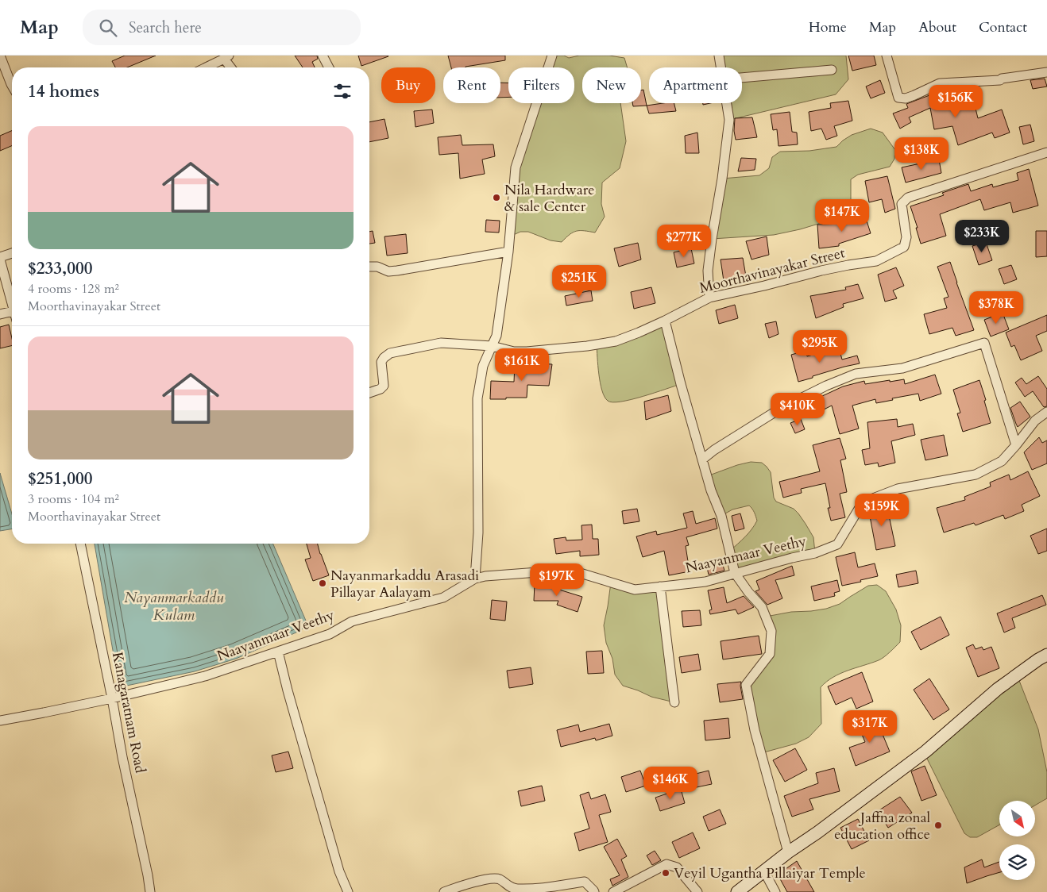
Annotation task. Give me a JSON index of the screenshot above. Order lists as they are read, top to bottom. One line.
{"streets":{"street":["Moorthavinayakar Street","Naayanmaar Veethy","Kanagaratnam Road"]},"crossings":[["Naayanmaar Veethy","Kanagaratnam Road"]],"water":["Nayanmarkaddu Kulam"],"places":["Nila Hardware & sale Center","Nayanmarkaddu Arasadi Pillayar Aalayam","Jaffna zonal education office","Veyil Ugantha Pillaiyar Temple"],"north":"bottom right","page":{"header":"Map","search":"Search here","nav":["Home","Map","About","Contact"],"chip":["Buy","Rent","Filters","New","Apartment"],"heading":"14 homes","price":["$156K","$138K","$147K","$233K","$277K","$251K","$378K","$295K","$161K","$410K","$159K","$197K","$317K","$146K"],"list":[{"name":"$233,000","note":"4 rooms · 128 m² · Moorthavinayakar Street"},{"name":"$251,000","note":"3 rooms · 104 m² · Moorthavinayakar Street"}]}}
